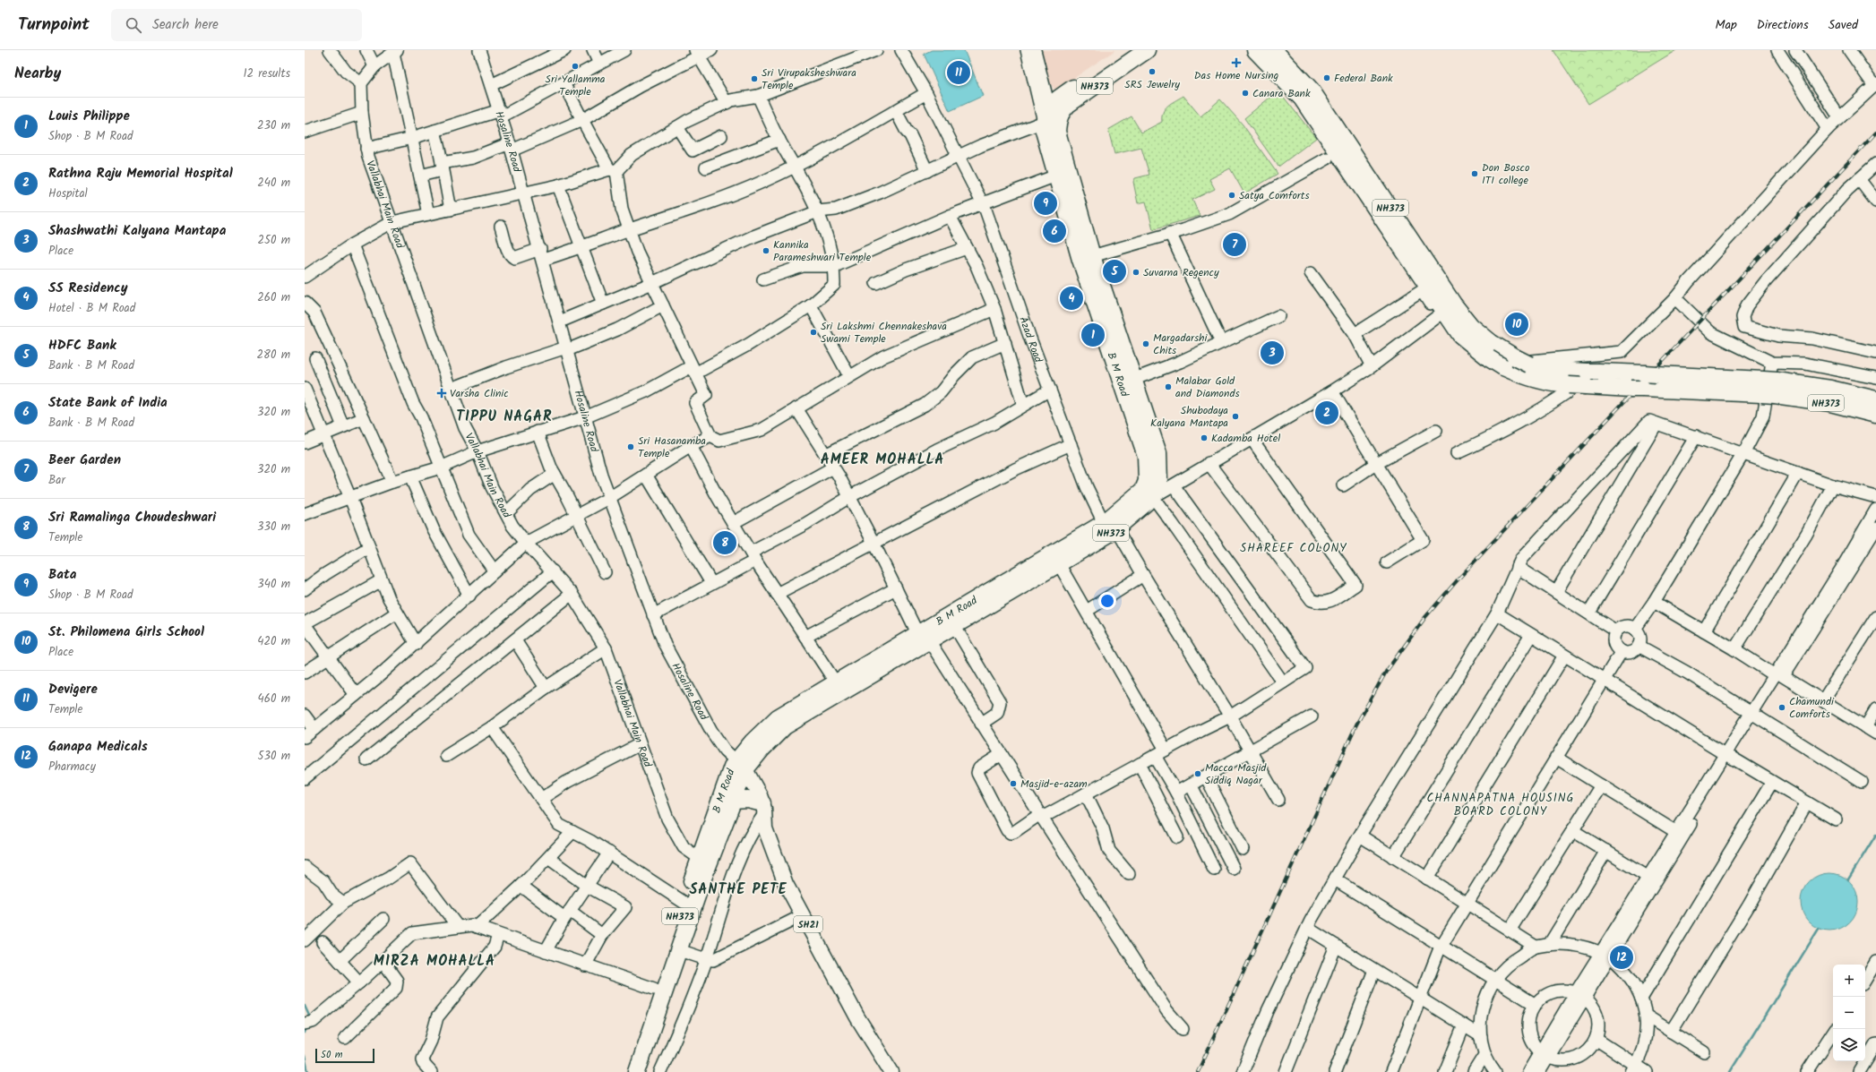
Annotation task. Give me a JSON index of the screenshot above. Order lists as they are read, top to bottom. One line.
{"streets":{"highway":["NH373","B M Road"],"main road":["SH21"],"street":["Hosaline Road","Vallabhai Main Road","Azad Road"]},"crossings":[["NH373","B M Road"],["Hosaline Road","B M Road"],["Hosaline Road","SH21"],["Vallabhai Main Road","B M Road"],["Azad Road","B M Road"],["B M Road","SH21"]],"districts":["TIPPU NAGAR","AMEER MOHALLA","SHAREEF COLONY","CHANNAPATNA HOUSING BOARD COLONY","SANTHE PETE","MIRZA MOHALLA"],"places":{"health":["Das Home Nursing","Varsha Clinic"],"other":["Sri Yallamma Temple","SRS Jewelry","Federal Bank","Sri Virupaksheshwara Temple","Canara Bank","Don Bosco ITI college","Satya Comforts","Kannika Parameshwari Temple","Suvarna Regency","Sri Lakshmi Chennakeshava Swami Temple","Margadarshi Chits","Malabar Gold and Diamonds","Shubodaya Kalyana Mantapa","Kadamba Hotel","Sri Hasanamba Temple","Chamundi Comforts","Macca Masjid Siddiq Nagar","Masjid-e-azam"]},"scale_bar":"50 m","page":{"header":"Turnpoint","search":"Search here","nav":["Map","Directions","Saved"],"heading":["Nearby","12 results"],"pins":["11","9","6","7","5","4","10","1","3","2","8","12"],"list":[{"mark":"1","name":"Louis Philippe","note":"Shop · B M Road","value":"230 m"},{"mark":"2","name":"Rathna Raju Memorial Hospital","note":"Hospital","value":"240 m"},{"mark":"3","name":"Shashwathi Kalyana Mantapa","note":"Place","value":"250 m"},{"mark":"4","name":"SS Residency","note":"Hotel · B M Road","value":"260 m"},{"mark":"5","name":"HDFC Bank","note":"Bank · B M Road","value":"280 m"},{"mark":"6","name":"State Bank of India","note":"Bank · B M Road","value":"320 m"},{"mark":"7","name":"Beer Garden","note":"Bar","value":"320 m"},{"mark":"8","name":"Sri Ramalinga Choudeshwari","note":"Temple","value":"330 m"},{"mark":"9","name":"Bata","note":"Shop · B M Road","value":"340 m"},{"mark":"10","name":"St. Philomena Girls School","note":"Place","value":"420 m"},{"mark":"11","name":"Devigere","note":"Temple","value":"460 m"},{"mark":"12","name":"Ganapa Medicals","note":"Pharmacy","value":"530 m"}],"map_buttons":["+","−"],"scale":"50 m"}}
